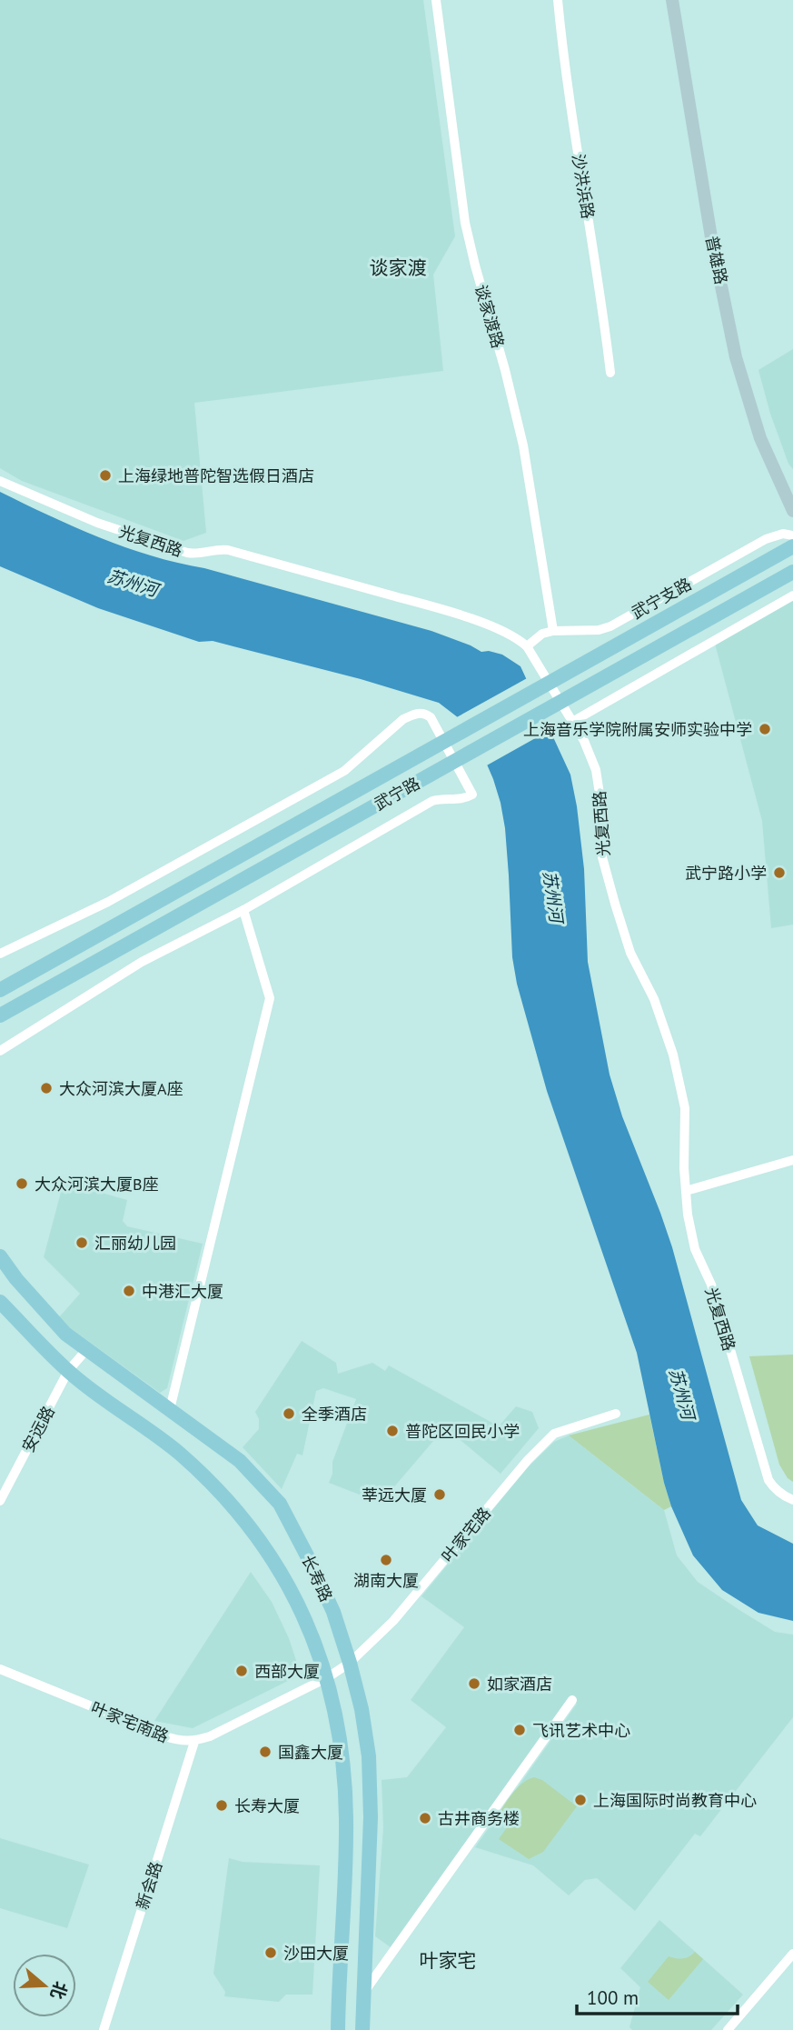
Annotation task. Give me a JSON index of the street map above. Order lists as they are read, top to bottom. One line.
{"streets":{"main road":["普雄路","武宁路","长寿路"],"street":["沙洪浜路","谈家渡路","光复西路","武宁支路","安远路","叶家宅路","叶家宅南路","新会路"]},"crossings":[["谈家渡路","武宁支路"],["光复西路","武宁支路"],["安远路","长寿路"],["叶家宅路","长寿路"],["叶家宅南路","新会路"]],"districts":["谈家渡","叶家宅"],"water":["苏州河"],"places":["上海绿地普陀智选假日酒店","上海音乐学院附属安师实验中学","武宁路小学","大众河滨大厦A座","大众河滨大厦B座","汇丽幼儿园","中港汇大厦","全季酒店","普陀区回民小学","莘远大厦","湖南大厦","西部大厦","如家酒店","飞讯艺术中心","国鑫大厦","上海国际时尚教育中心","长寿大厦","古井商务楼","沙田大厦"],"scale_bar":"100 m","north":"right"}
